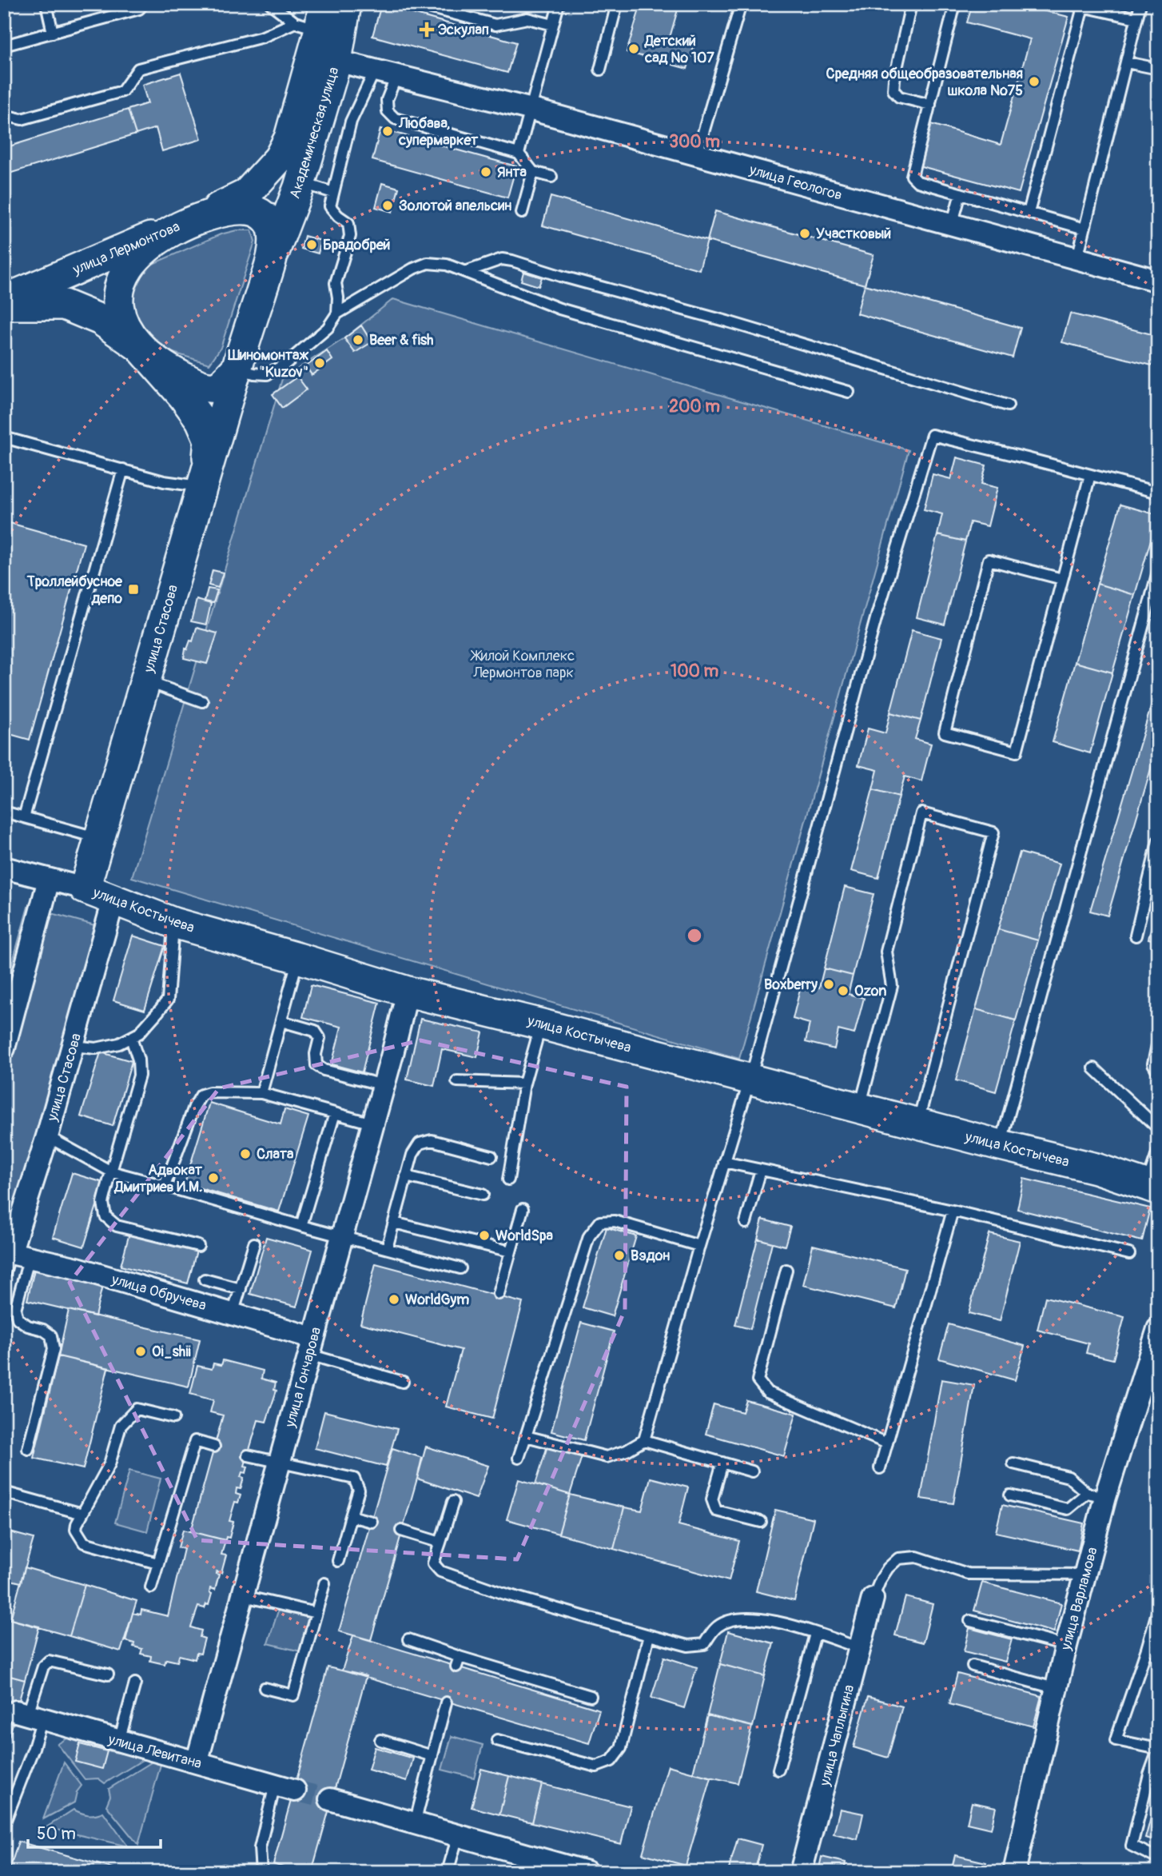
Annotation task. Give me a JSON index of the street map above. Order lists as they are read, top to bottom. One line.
{"streets":{"street":["Академическая улица","улица Геологов","улица Лермонтова","улица Стасова","улица Костычева","улица Обручева","улица Гончарова","улица Варламова","улица Чаплыгина","улица Левитана"]},"crossings":[["Академическая улица","улица Геологов"],["Академическая улица","улица Лермонтова"],["Академическая улица","улица Стасова"],["улица Лермонтова","улица Стасова"],["улица Стасова","улица Костычева"],["улица Стасова","улица Обручева"],["улица Костычева","улица Гончарова"],["улица Обручева","улица Гончарова"],["улица Гончарова","улица Левитана"]],"parks":["Жилой Комплекс Лермонтов парк"],"places":{"health":["Эскулап"],"other":["Детский сад № 107","Средняя общеобразовательная школа №75","Любава, супермаркет","Янта","Золотой апельсин","Участковый","Брадобрей","Beer & fish","Шиномонтаж \"Kuzov\"","Boxberry","Ozon","Слата","Адвокат Дмитриев И.М.","WorldSpa","Вэдон","WorldGym","Oi_shii"],"transit":["Троллейбусное депо"]},"scale_bar":"50 m","rings":["300 m","200 m","100 m"]}
